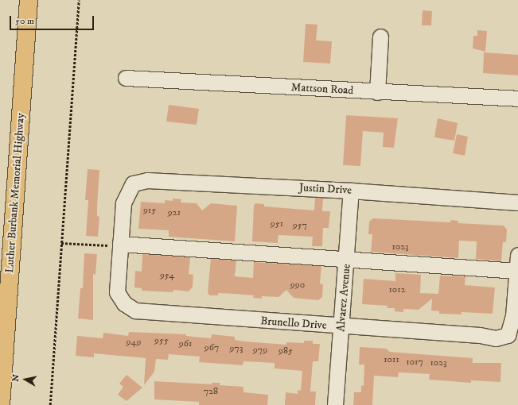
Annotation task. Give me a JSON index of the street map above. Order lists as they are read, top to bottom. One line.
{"streets":{"highway":["Luther Burbank Memorial Highway"],"street":["Mattson Road","Justin Drive","Alvarez Avenue","Brunello Drive"]},"crossings":[["Justin Drive","Alvarez Avenue"],["Justin Drive","Brunello Drive"],["Alvarez Avenue","Brunello Drive"]],"house_numbers":["915","921","951","957","1023","954","990","1012","955","949","961","967","973","979","985","1011","1017","1023","728"],"scale_bar":"50 m","north":"left"}
